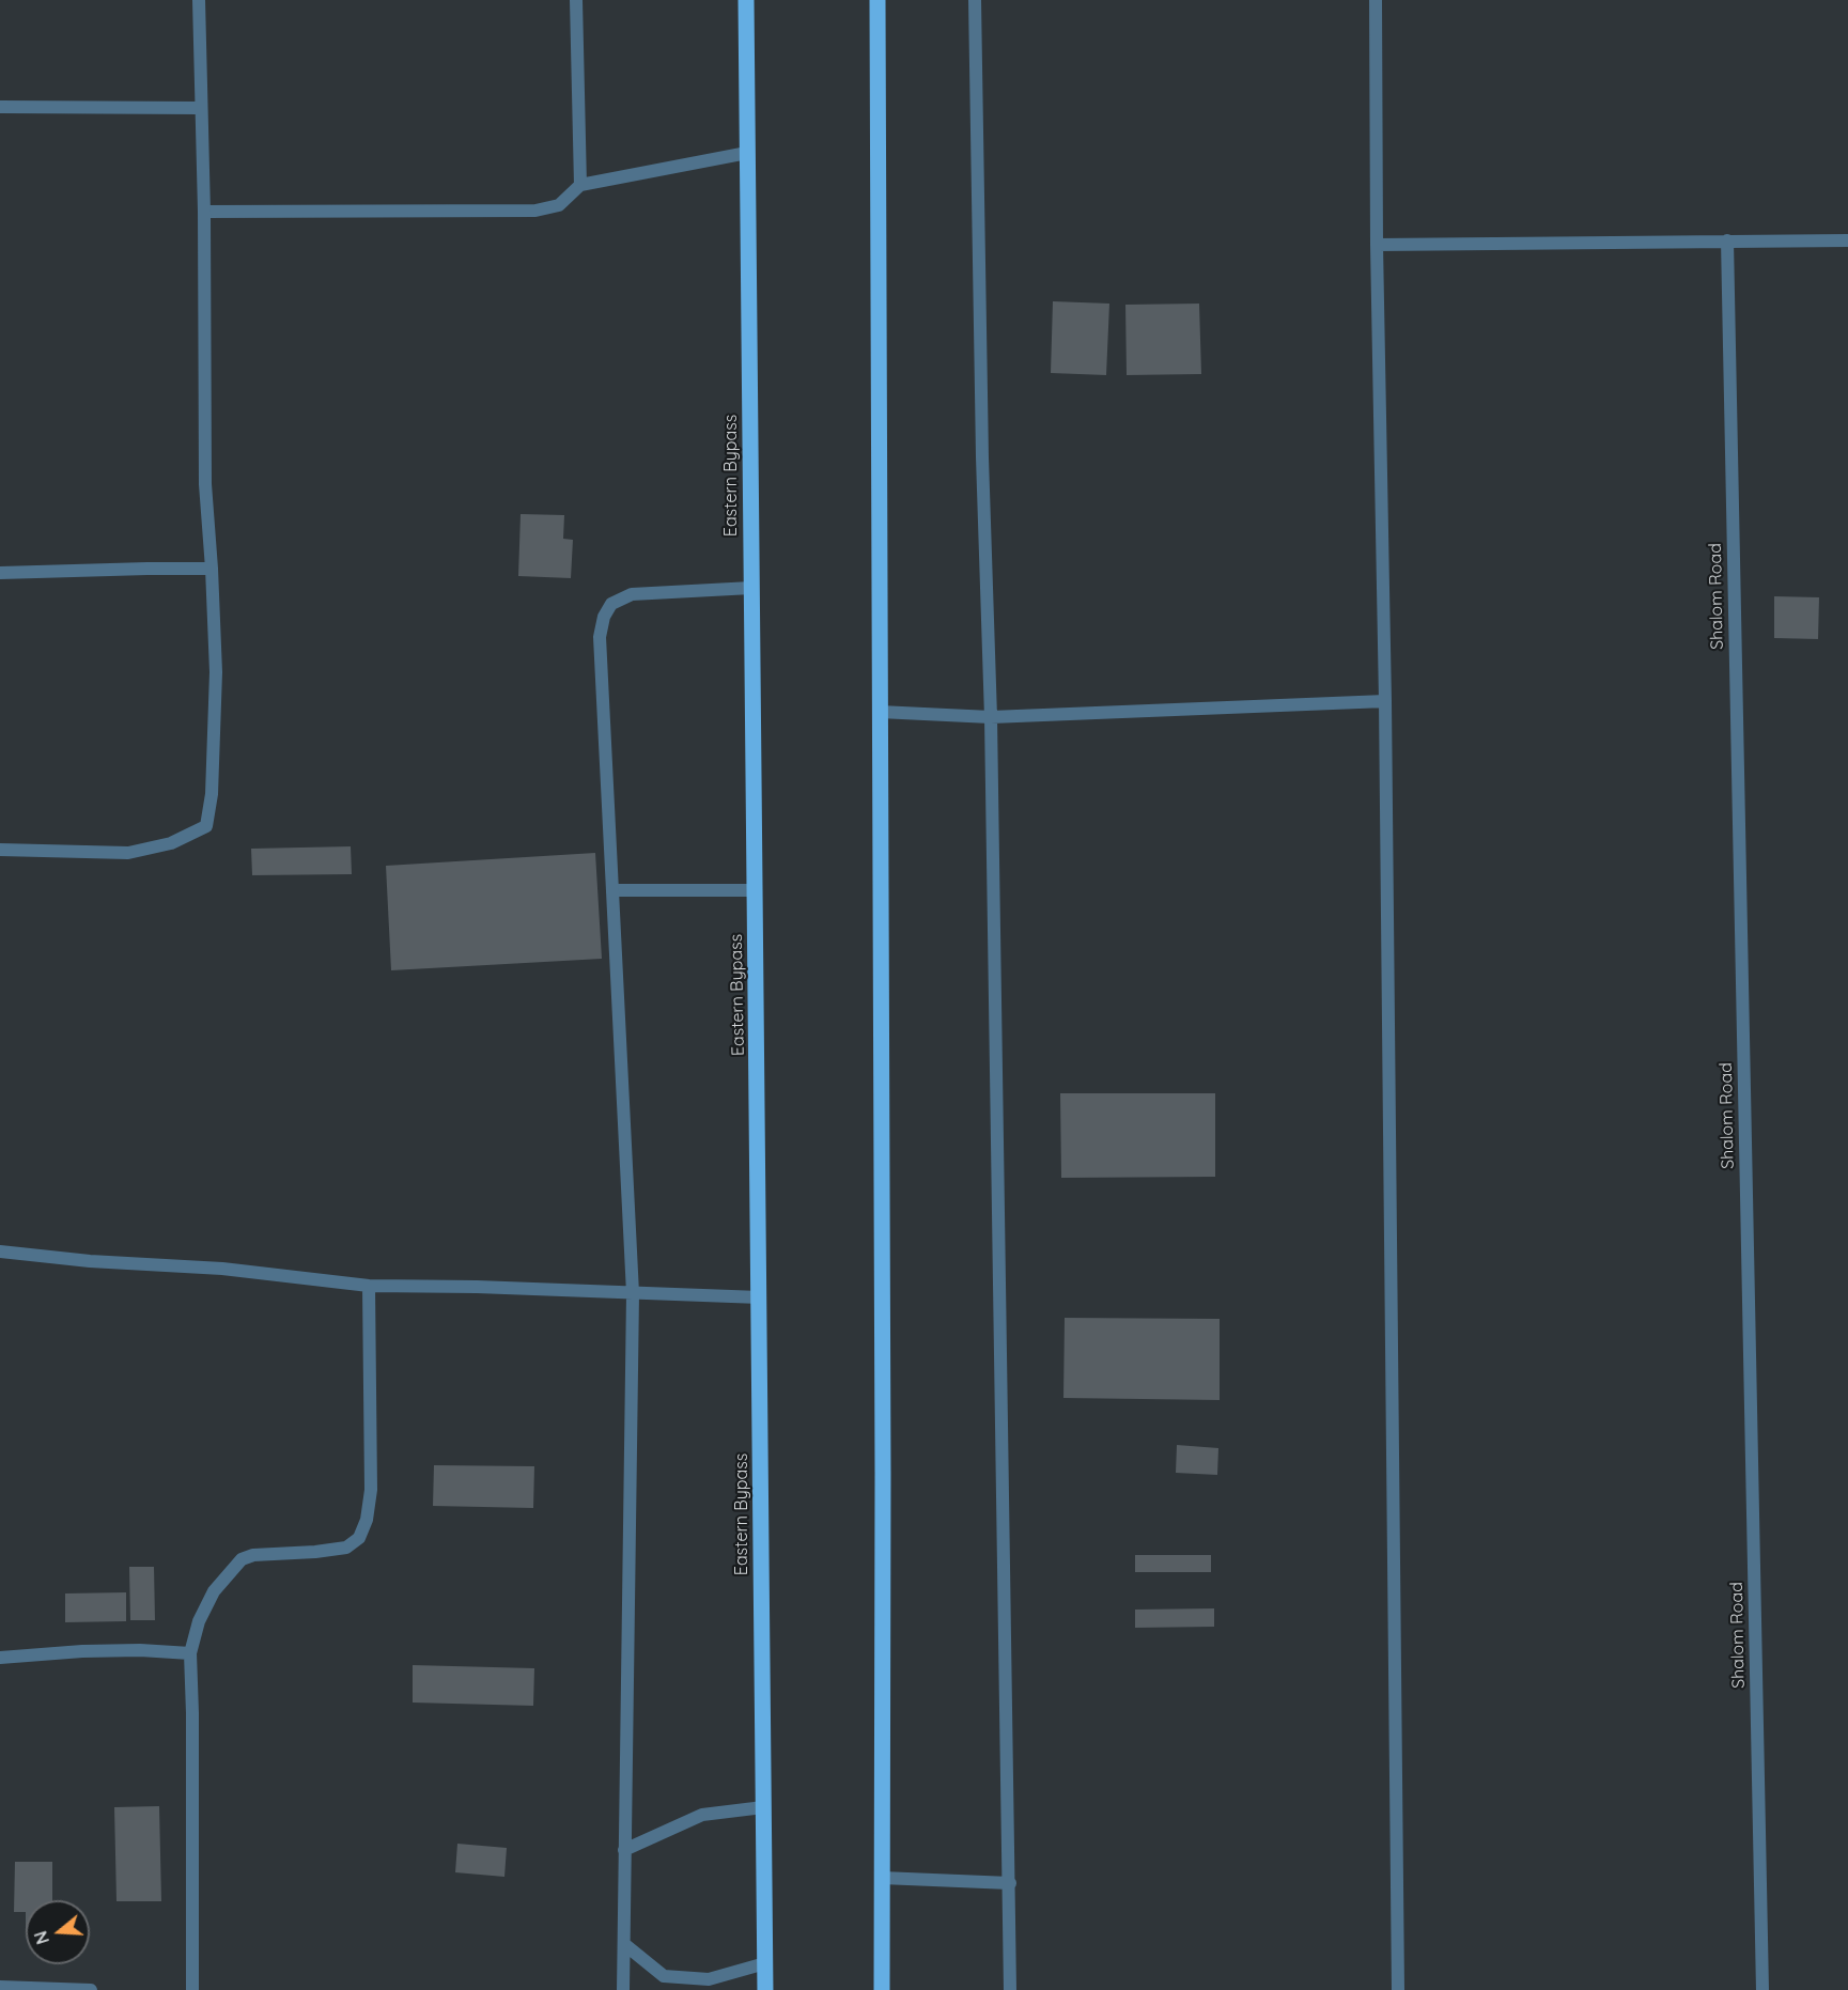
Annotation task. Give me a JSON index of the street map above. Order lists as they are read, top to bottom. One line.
{"streets":{"main road":["Eastern Bypass"],"street":["Shalom Road"]},"north":"left"}
